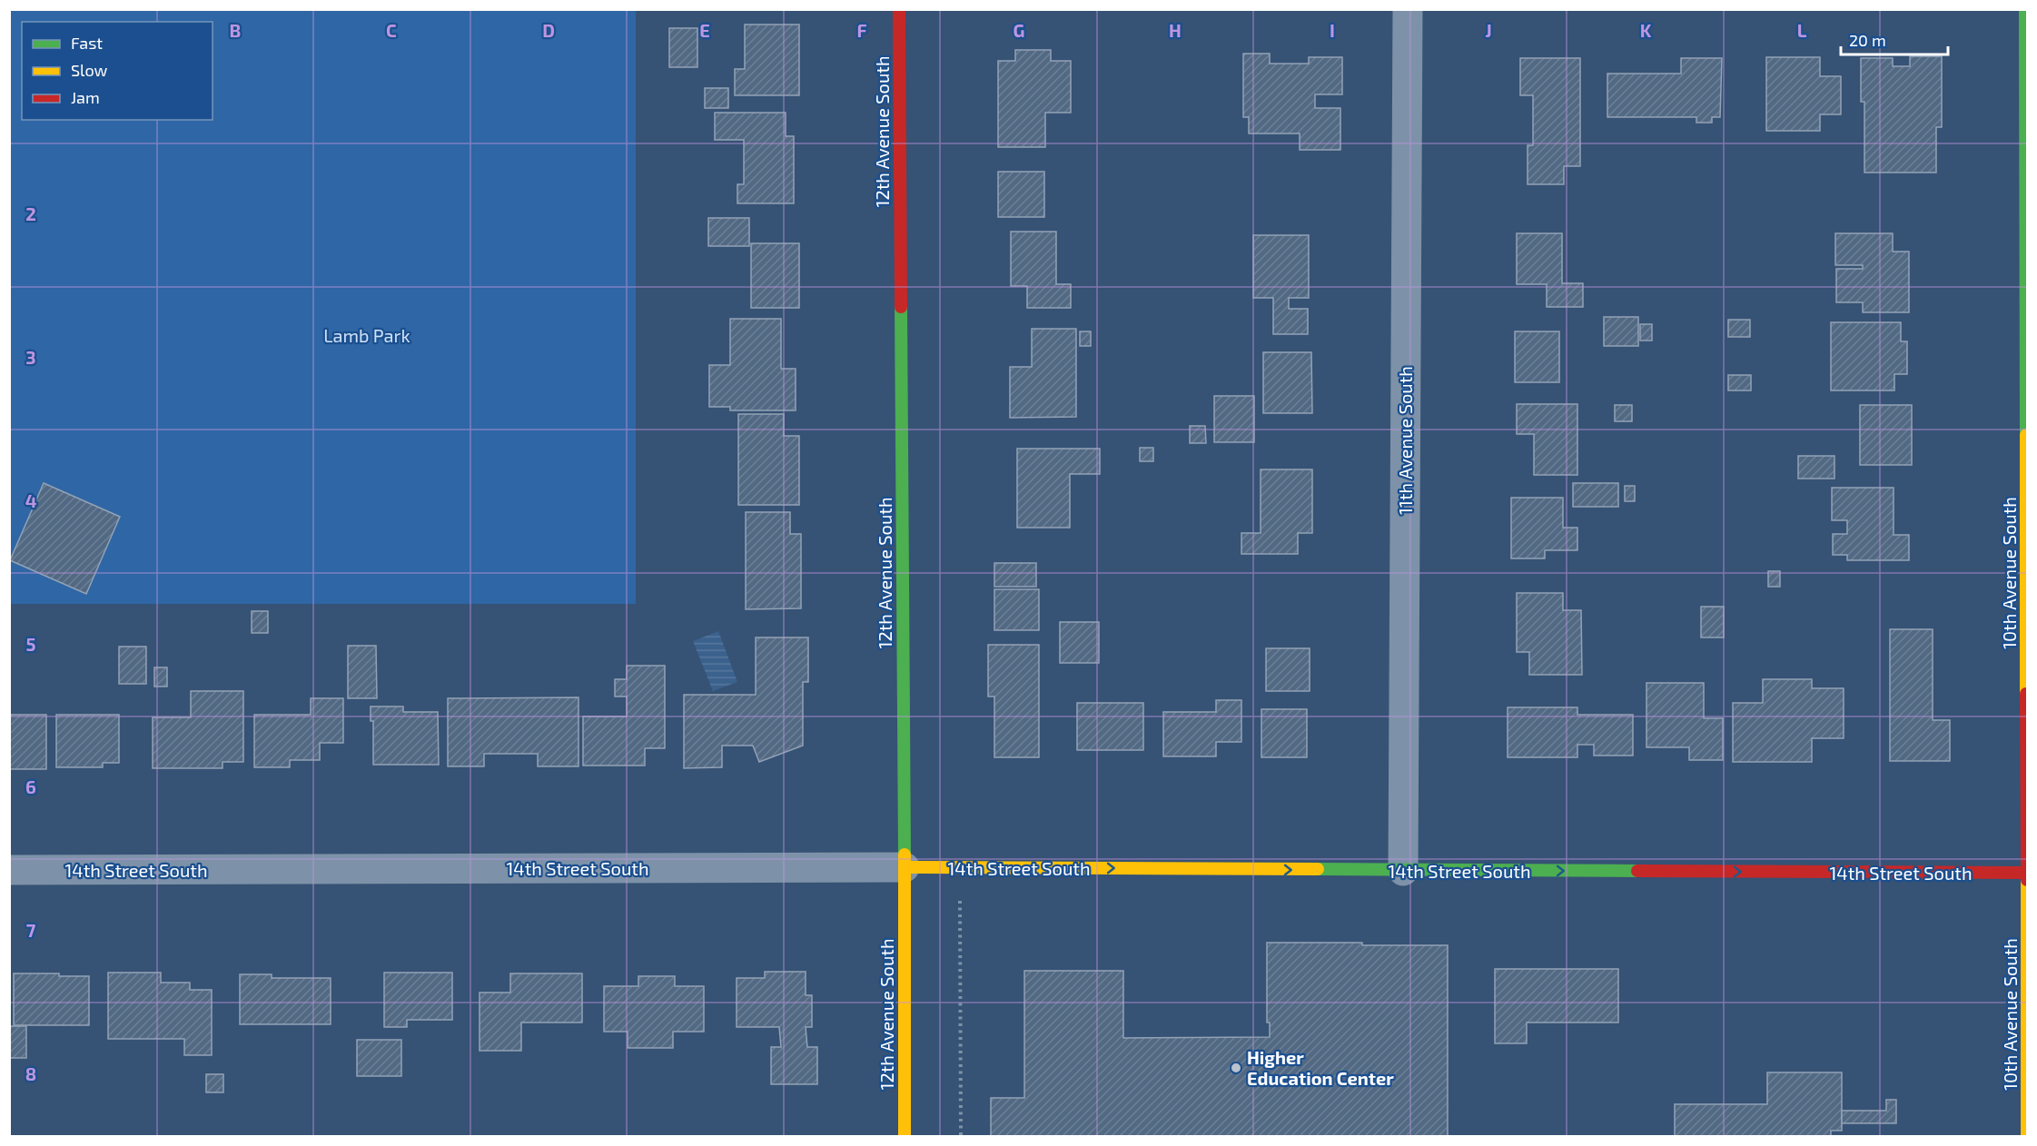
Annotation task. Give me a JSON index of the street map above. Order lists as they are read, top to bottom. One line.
{"streets":{"street":["12th Avenue South","11th Avenue South","10th Avenue South","14th Street South"]},"crossings":[["12th Avenue South","14th Street South"],["11th Avenue South","14th Street South"],["10th Avenue South","14th Street South"]],"one_way":["14th Street South"],"parks":["Lamb Park"],"places":["Higher Education Center"],"legend":["Fast","Slow","Jam"],"scale_bar":"20 m","grid":{"columns":["B","C","D","E","F","G","H","I","J","K","L"],"rows":["2","3","4","5","6","7","8"]}}
